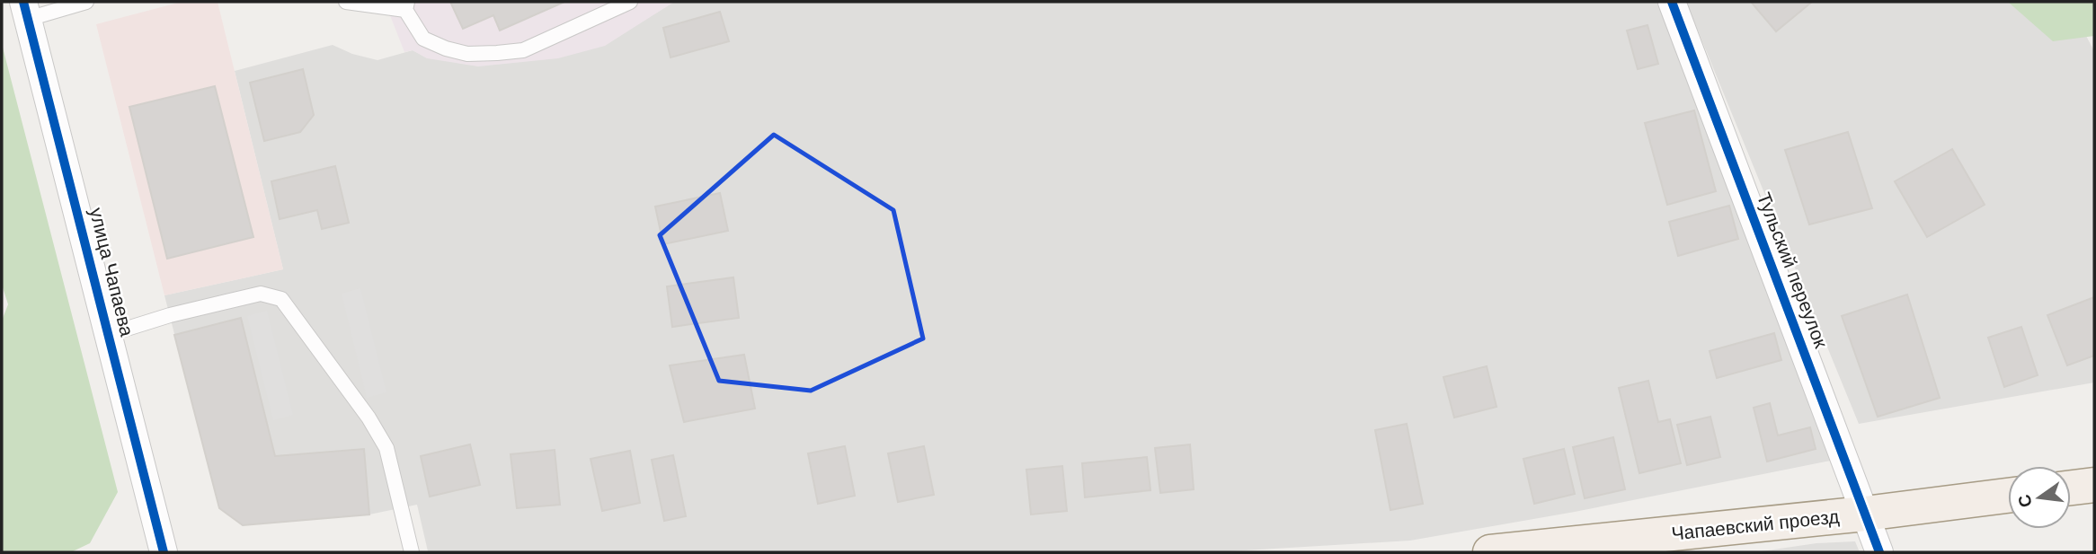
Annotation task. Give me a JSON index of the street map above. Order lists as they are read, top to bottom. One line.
{"streets":{"main road":["Чапаевский проезд"],"street":["Тульский переулок","улица Чапаева"]},"crossings":[["Тульский переулок","Чапаевский проезд"]],"north":"left"}
